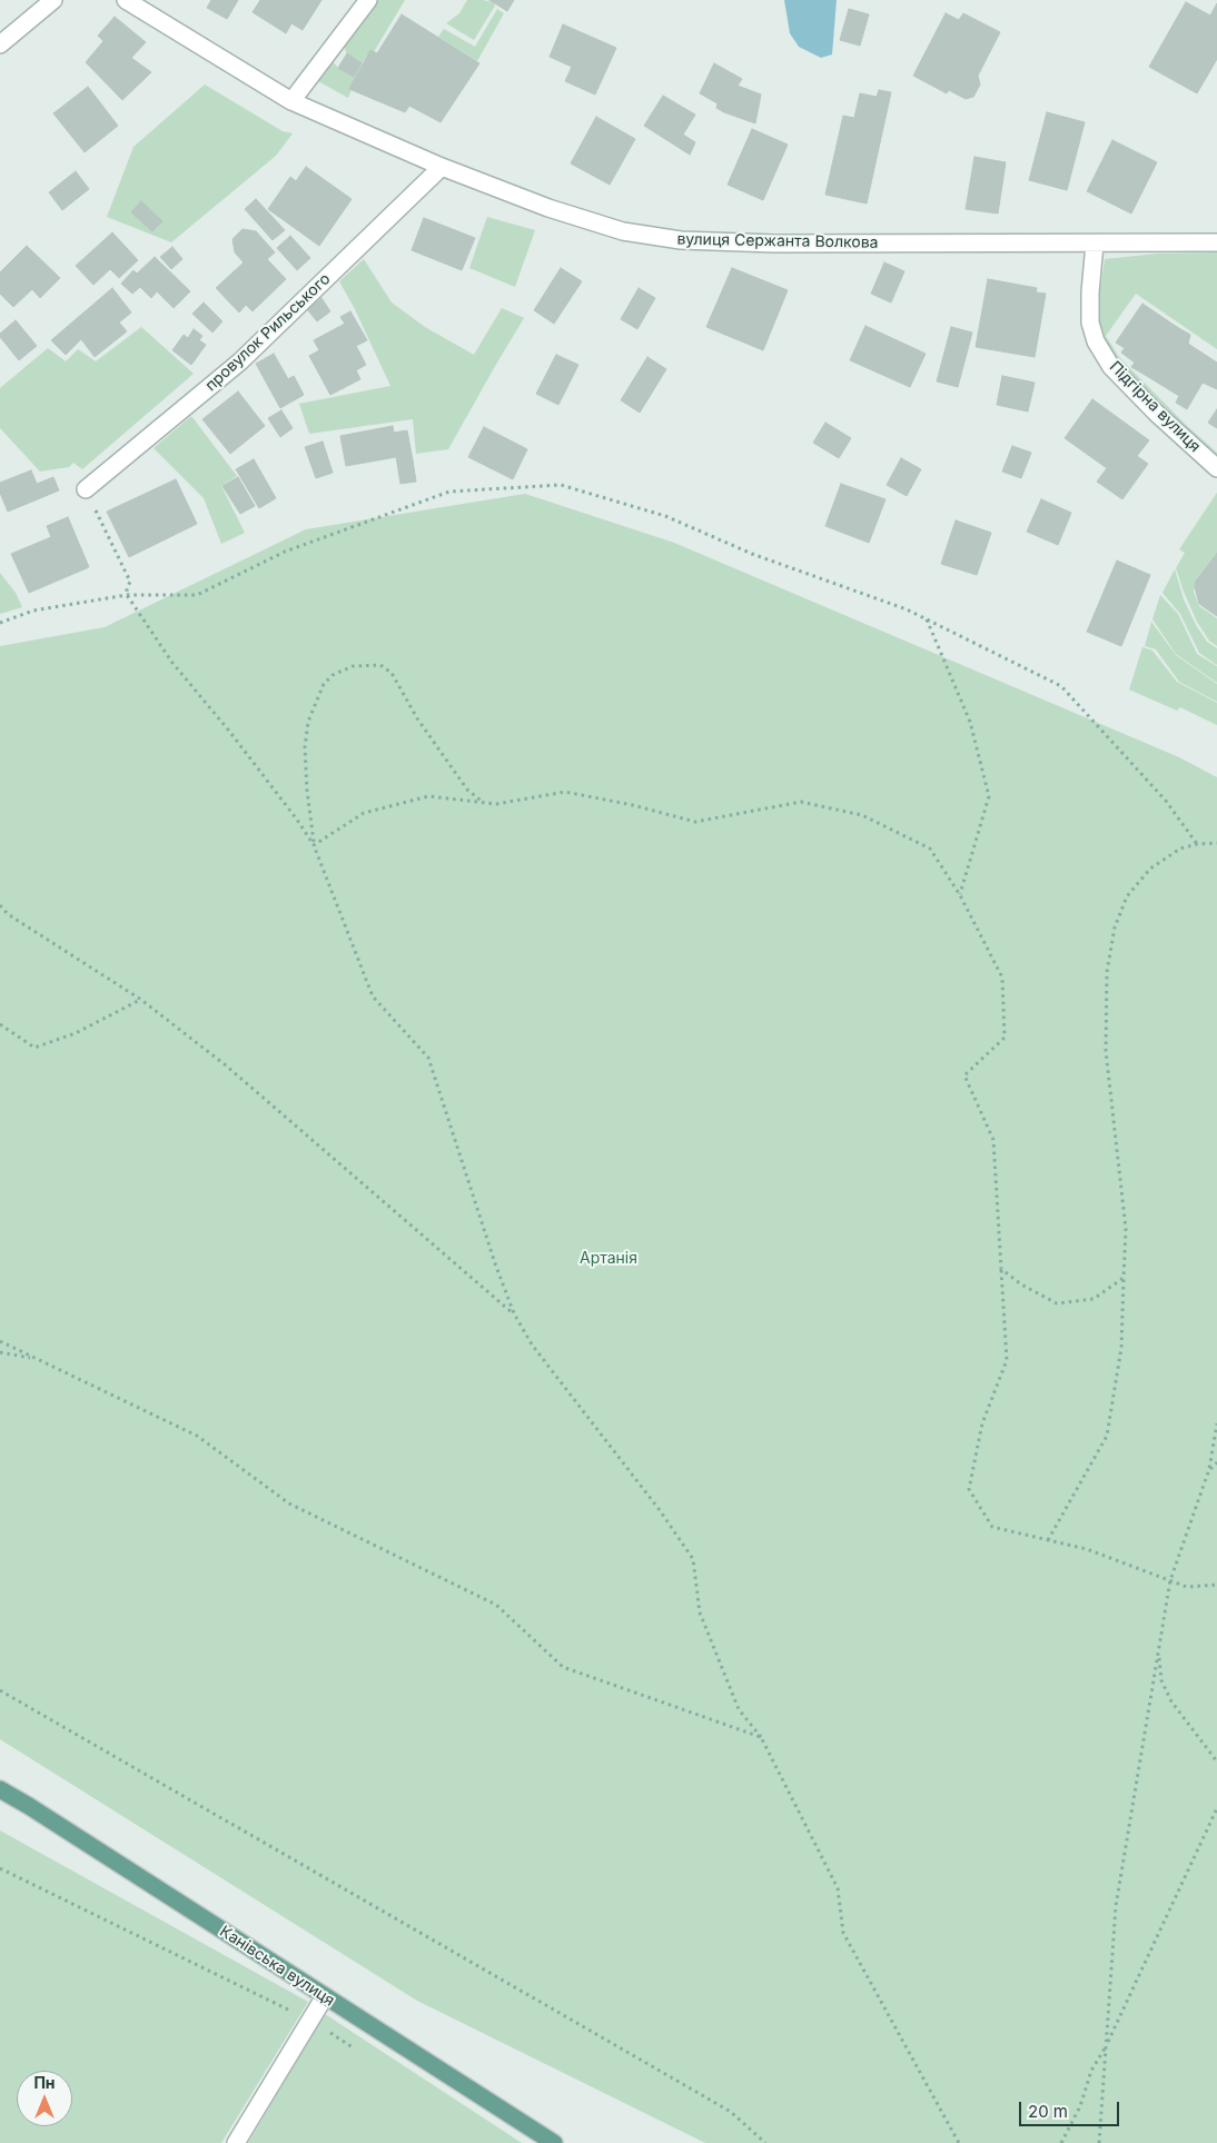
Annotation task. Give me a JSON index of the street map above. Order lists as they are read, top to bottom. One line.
{"streets":{"main road":["Канівська вулиця"],"street":["вулиця Сержанта Волкова","провулок Рильського","Підгірна вулиця"]},"crossings":[["вулиця Сержанта Волкова","провулок Рильського"],["вулиця Сержанта Волкова","Підгірна вулиця"]],"parks":["Артанія"],"scale_bar":"20 m","north":"top"}
